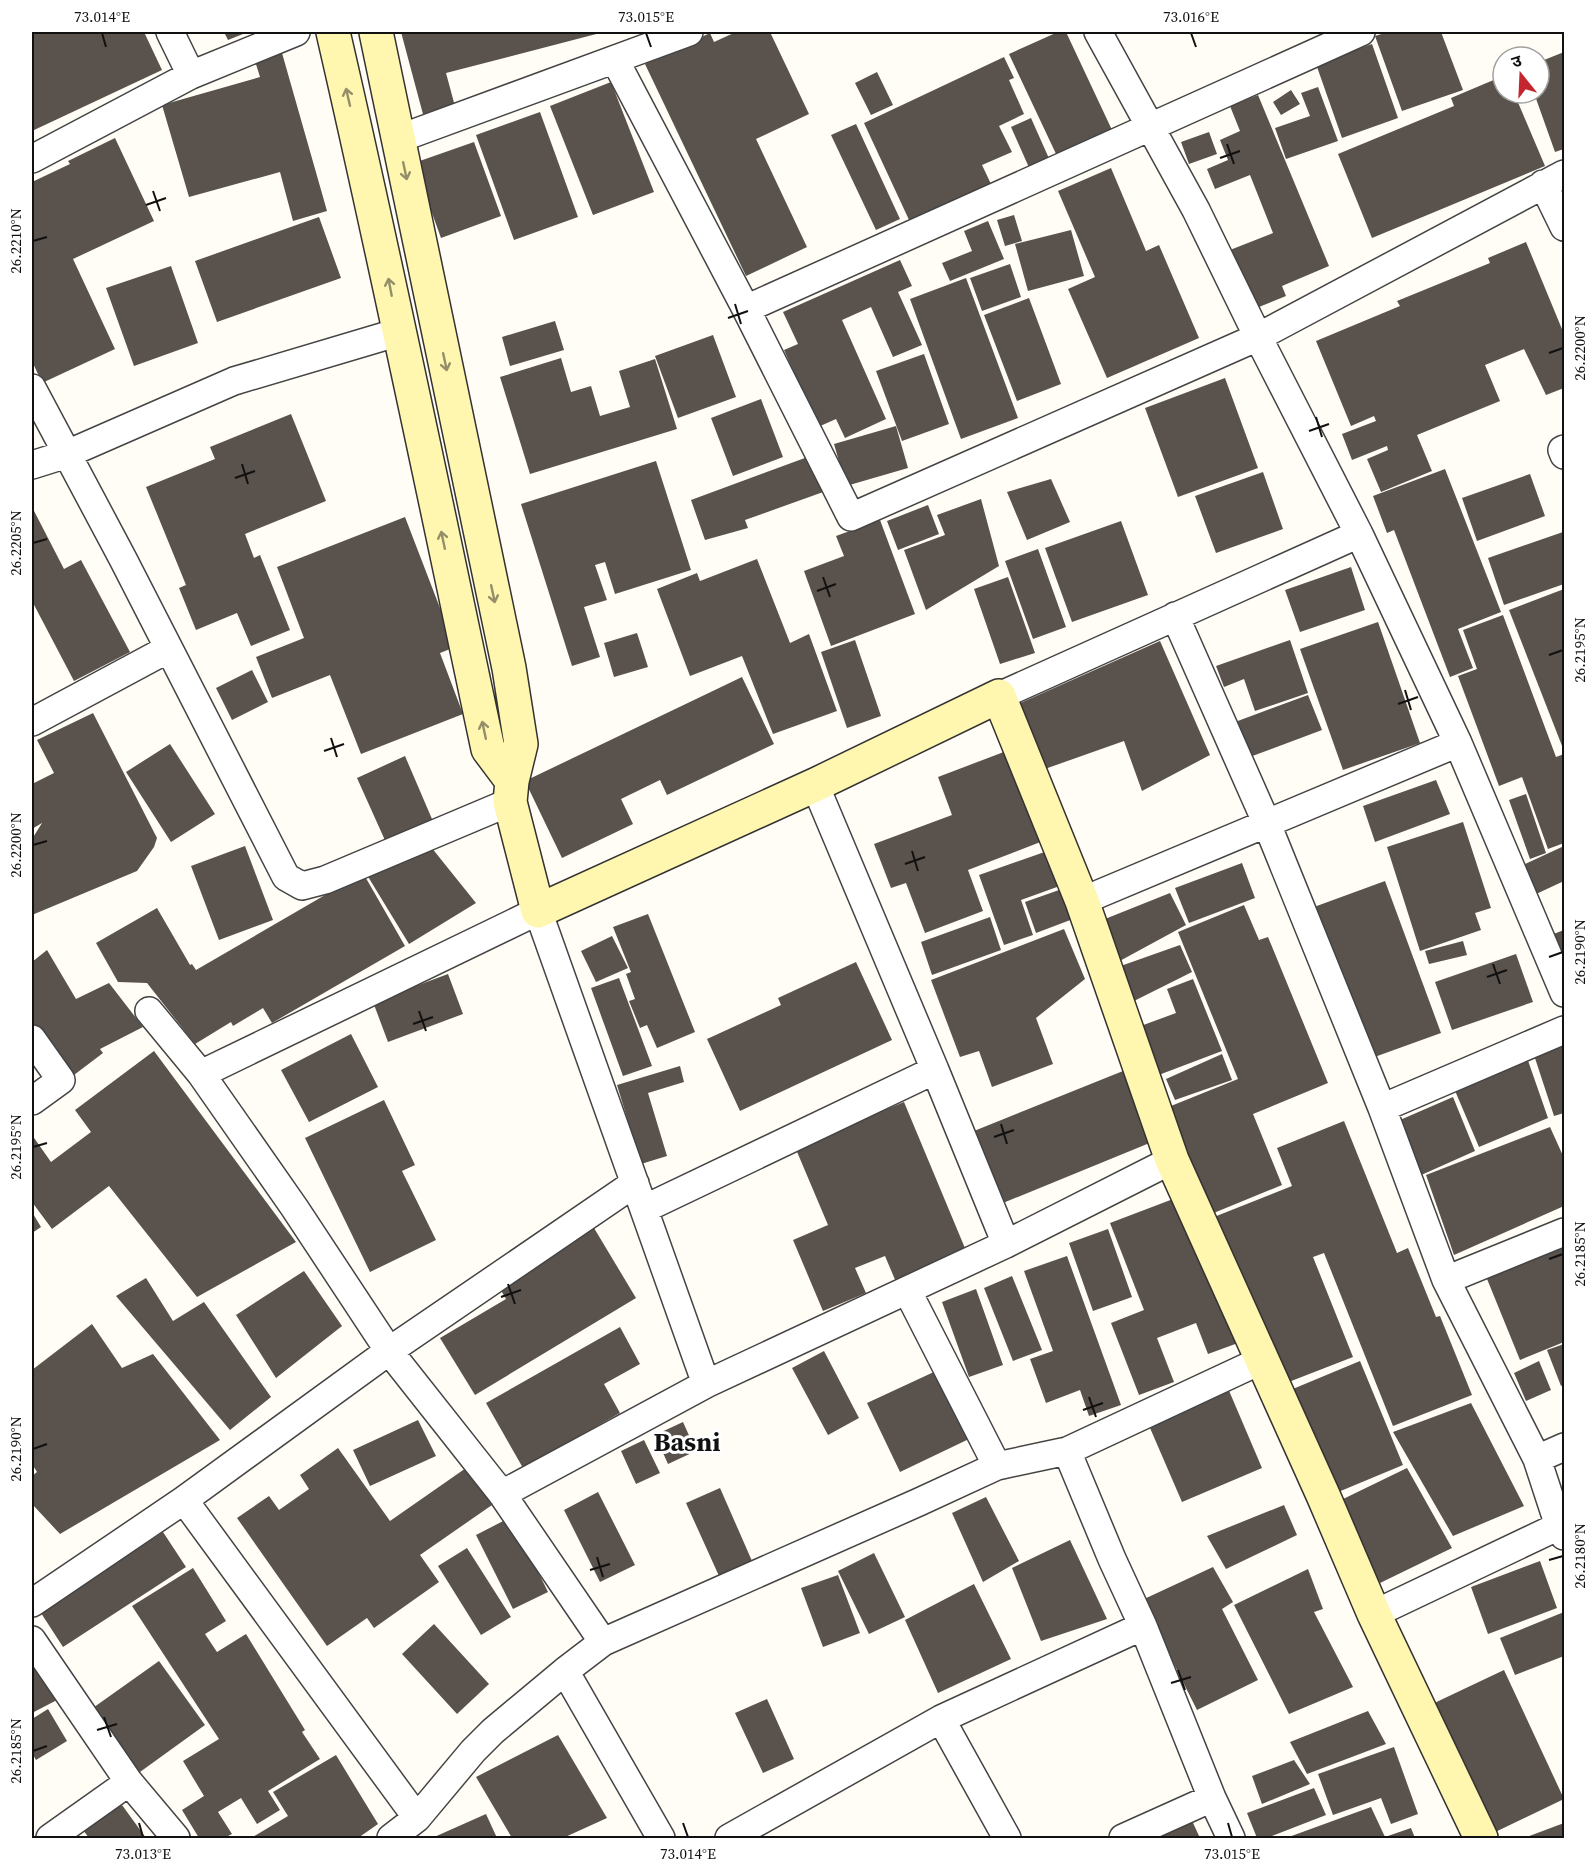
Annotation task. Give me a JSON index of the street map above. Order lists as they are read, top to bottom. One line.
{"districts":["Basni"],"north":"top","coordinates":["73.014°E","73.015°E","73.016°E","26.2210°N","26.2200°N","26.2205°N","26.2195°N","26.2190°N","26.2185°N","26.2180°N","73.013°E"]}
